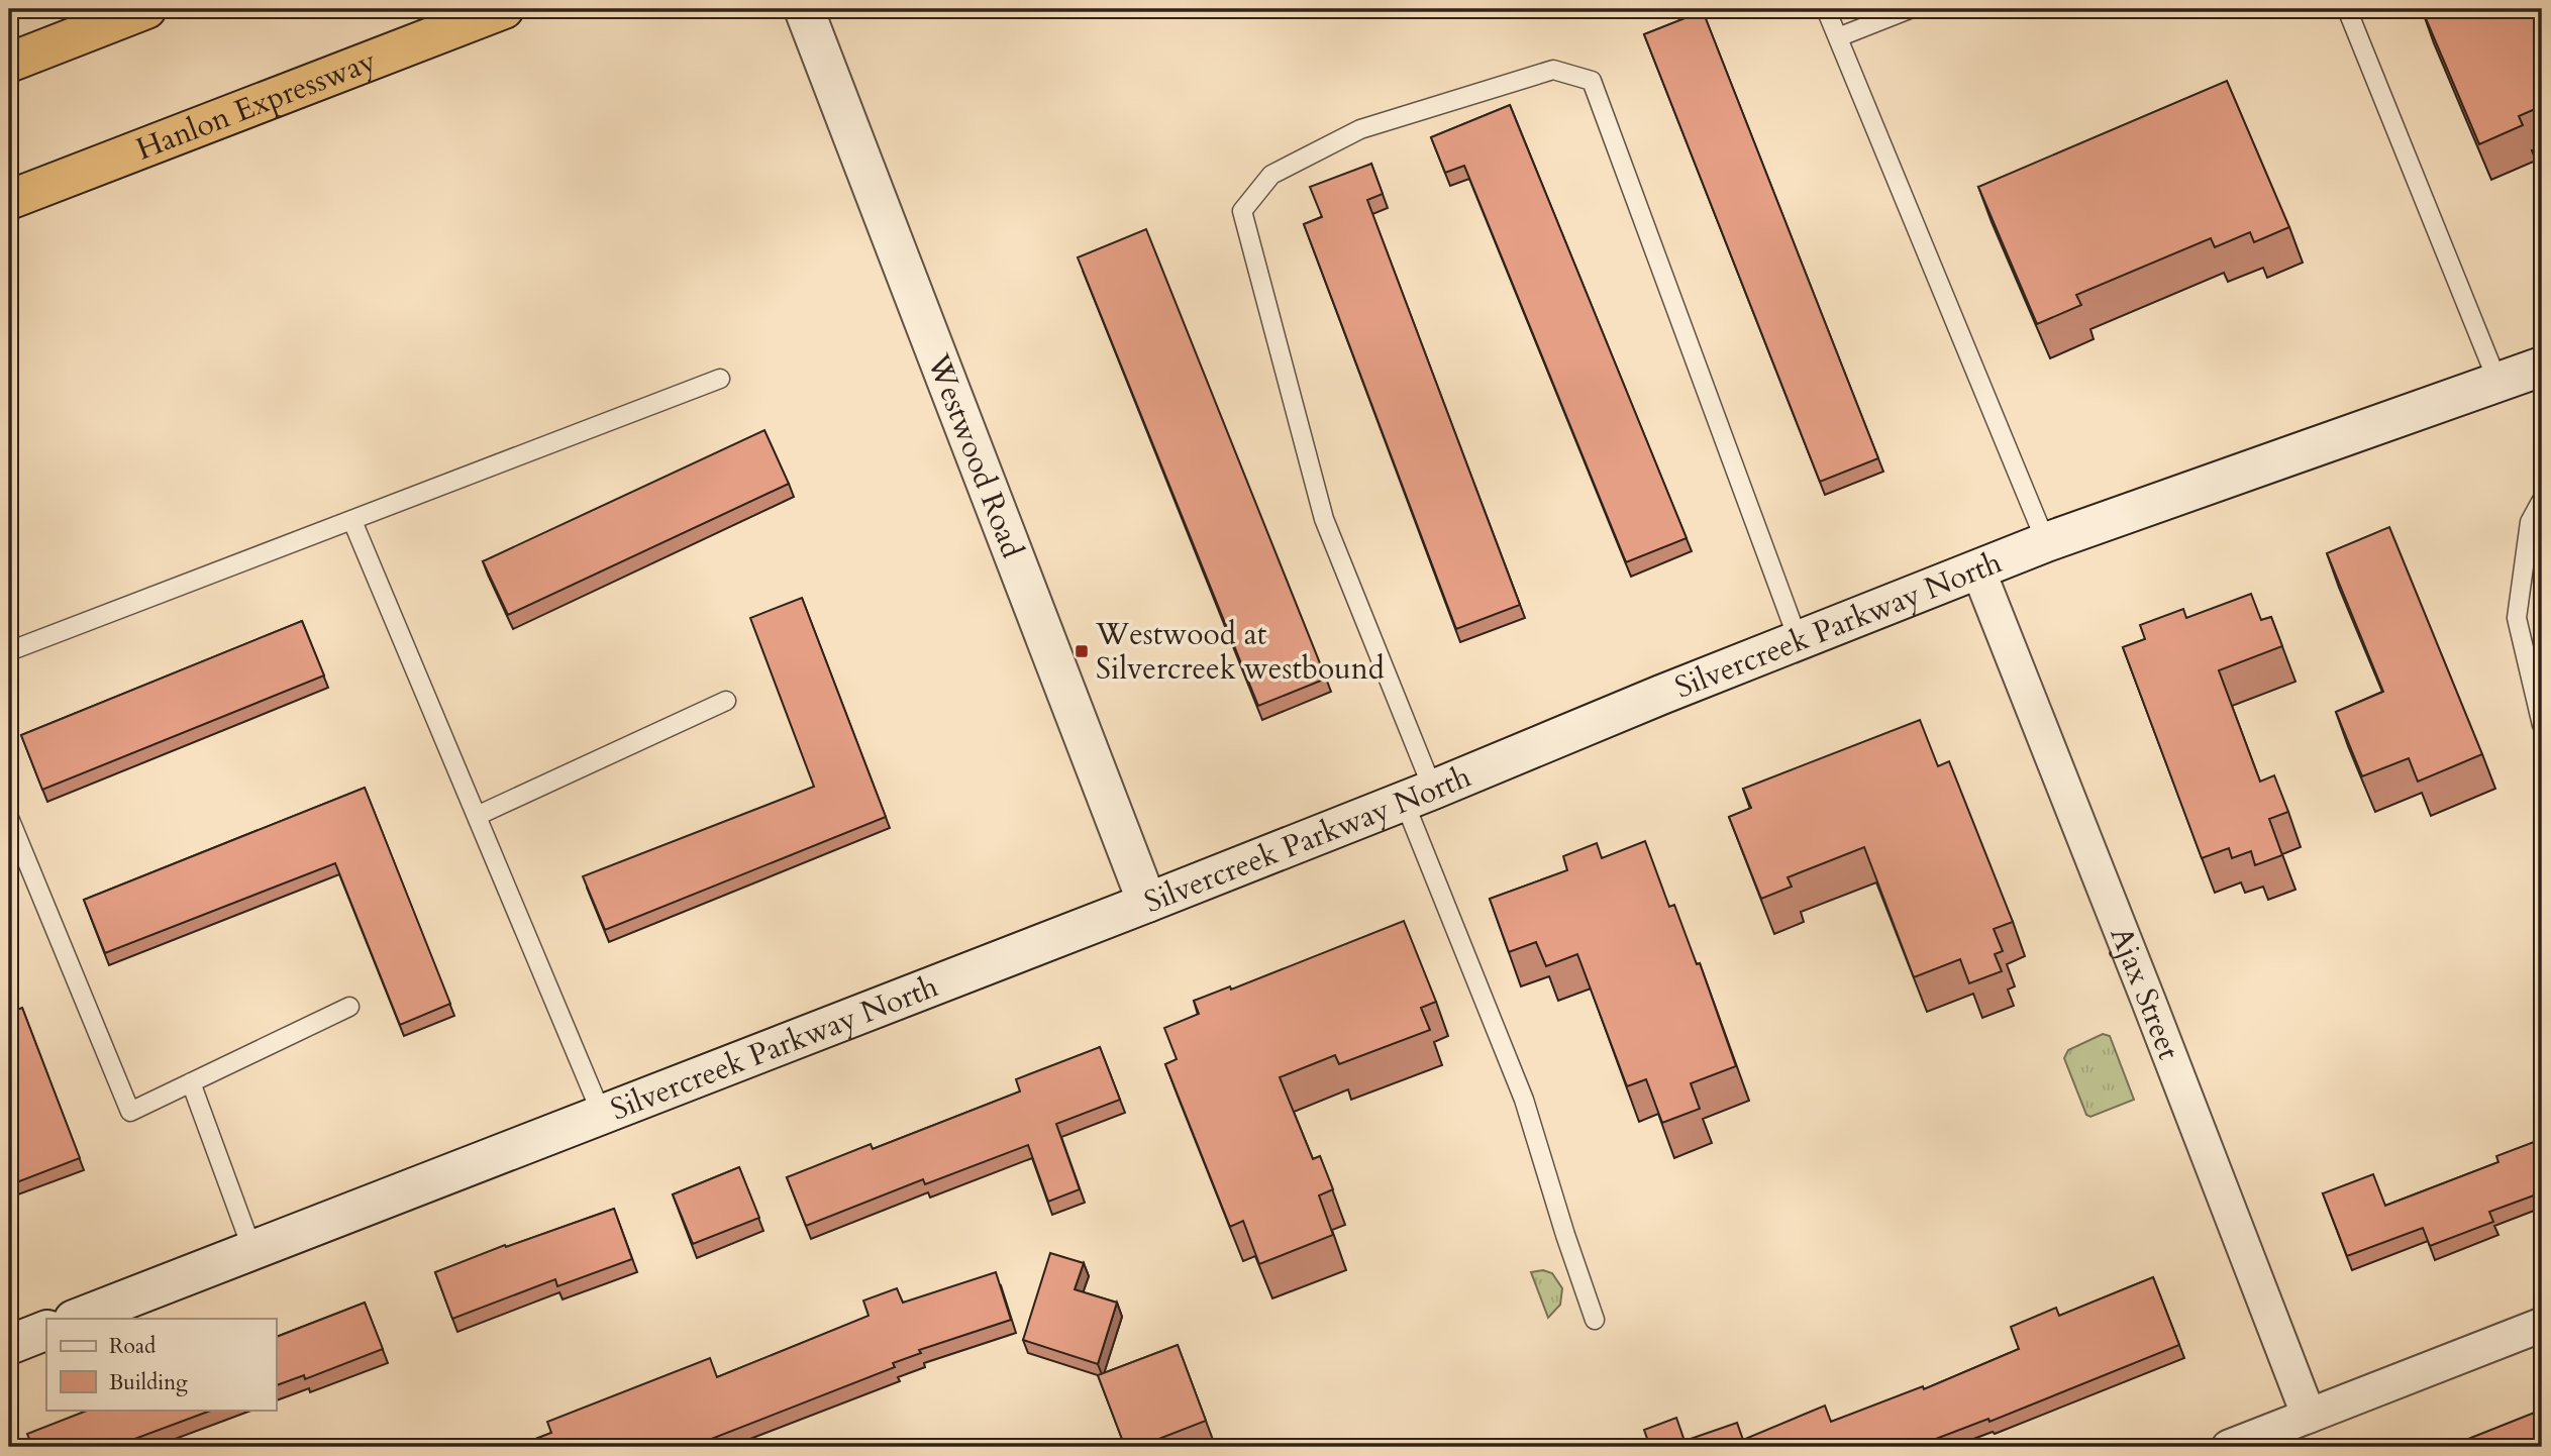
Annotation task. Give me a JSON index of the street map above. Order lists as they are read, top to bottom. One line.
{"streets":{"highway":["Hanlon Expressway"],"main road":["Westwood Road","Silvercreek Parkway North"],"street":["Ajax Street"]},"crossings":[["Westwood Road","Silvercreek Parkway North"],["Silvercreek Parkway North","Ajax Street"]],"places":{"transit":["Westwood at Silvercreek westbound"]},"legend":["Road","Building"]}
